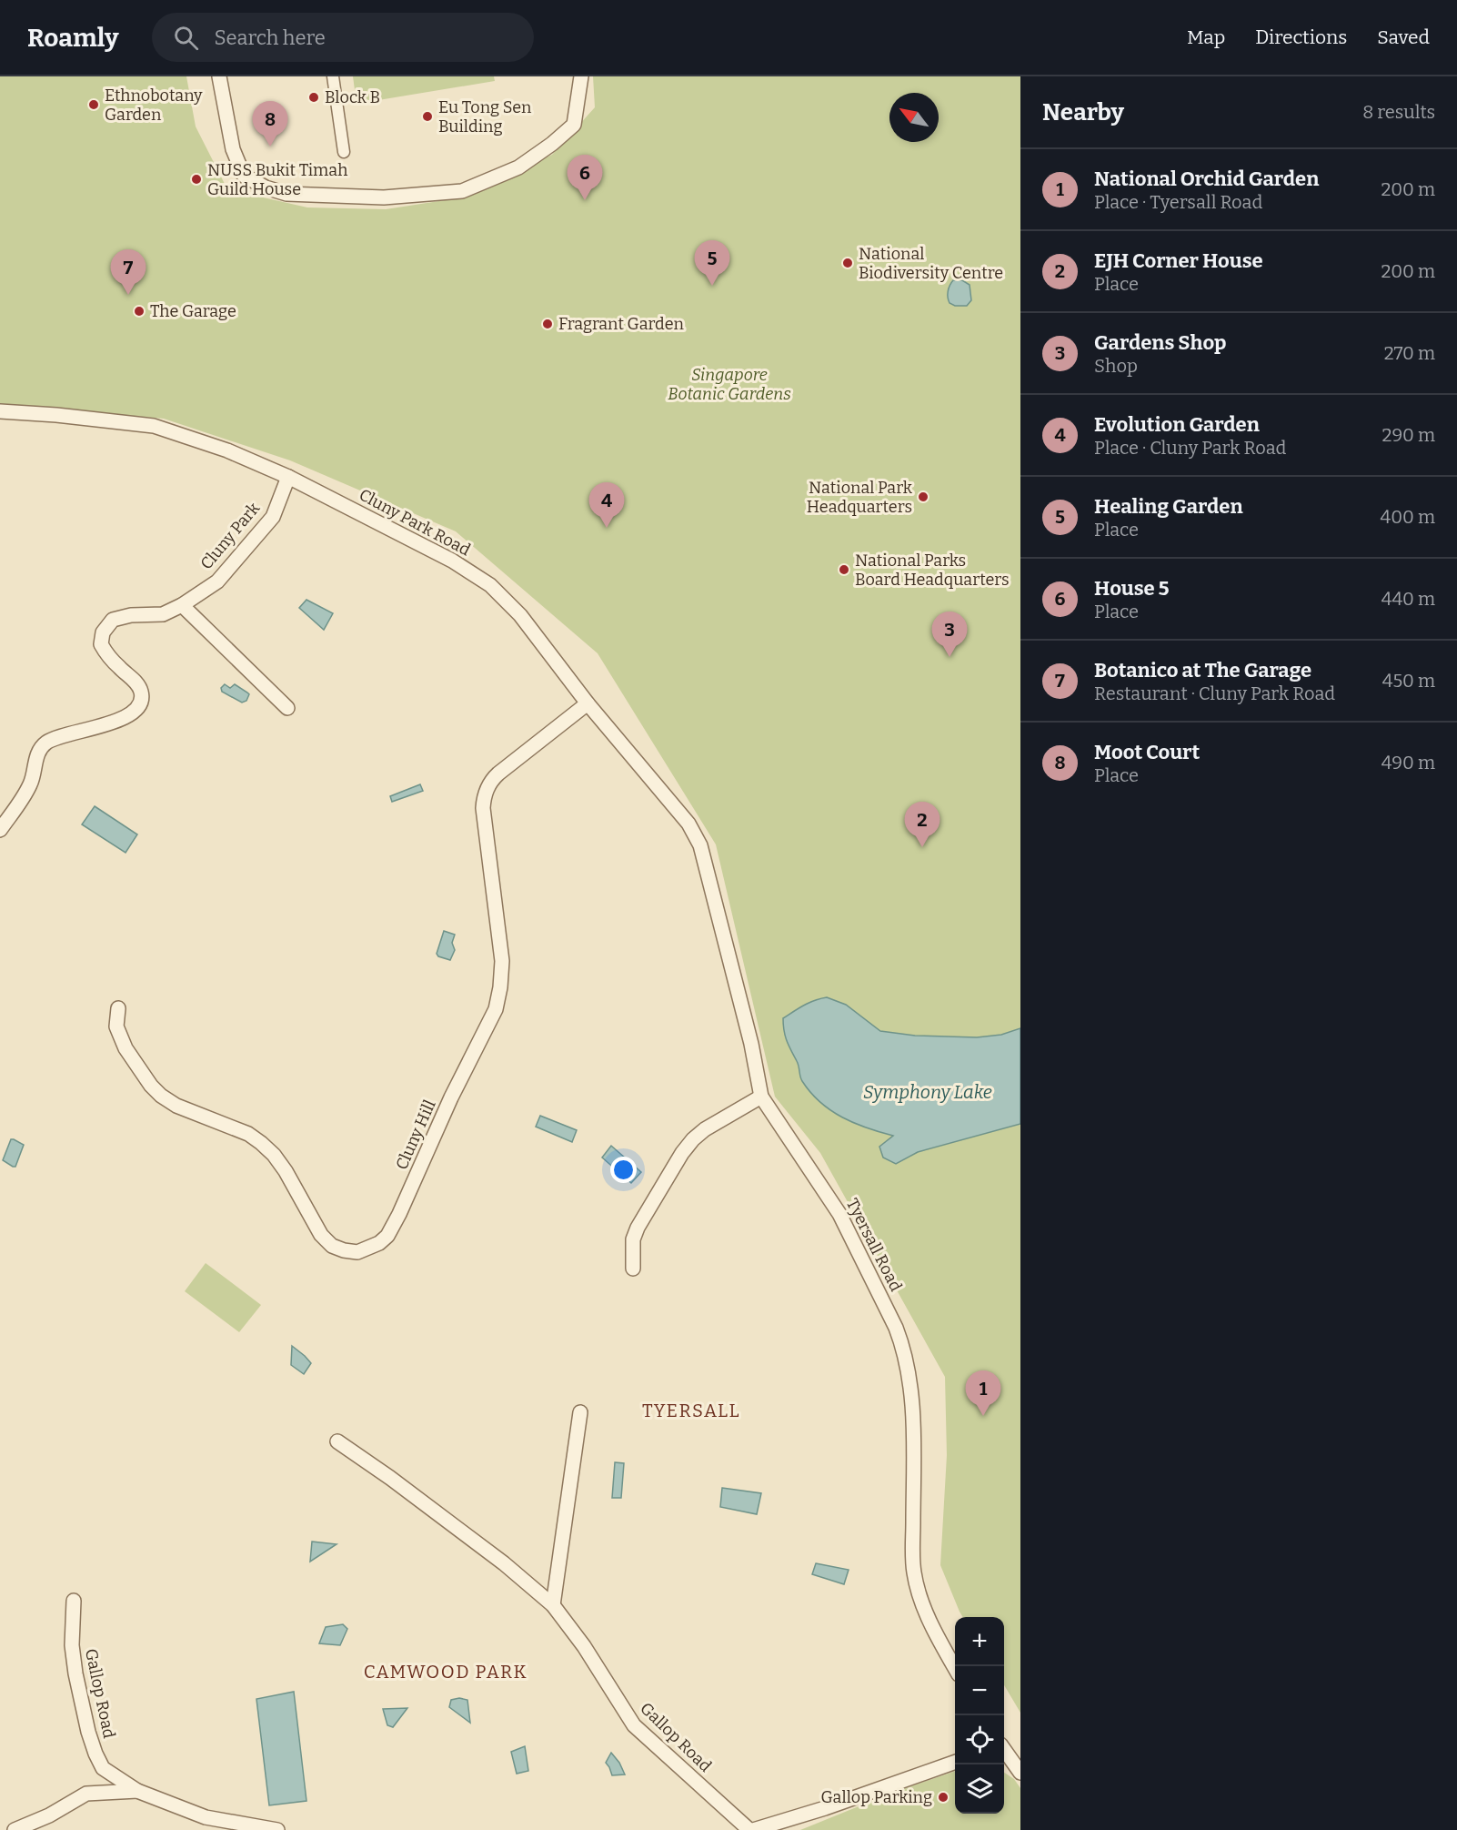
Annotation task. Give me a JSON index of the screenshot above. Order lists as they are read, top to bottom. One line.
{"streets":{"street":["Cluny Park Road","Cluny Park","Cluny Hill","Tyersall Road","Gallop Road"]},"crossings":[["Cluny Park Road","Cluny Park"],["Cluny Park Road","Cluny Hill"],["Cluny Park Road","Tyersall Road"]],"districts":["TYERSALL","CAMWOOD PARK"],"water":["Symphony Lake"],"parks":["Singapore Botanic Gardens"],"places":["Block B","Ethnobotany Garden","Eu Tong Sen Building","NUSS Bukit Timah Guild House","National Biodiversity Centre","The Garage","Fragrant Garden","National Park Headquarters","National Parks Board Headquarters","Gallop Parking"],"north":"top left","page":{"header":"Roamly","search":"Search here","nav":["Map","Directions","Saved"],"heading":["Nearby","8 results"],"pins":["8","6","5","7","4","3","2","1"],"list":[{"mark":"1","name":"National Orchid Garden","note":"Place · Tyersall Road","value":"200 m"},{"mark":"2","name":"EJH Corner House","note":"Place","value":"200 m"},{"mark":"3","name":"Gardens Shop","note":"Shop","value":"270 m"},{"mark":"4","name":"Evolution Garden","note":"Place · Cluny Park Road","value":"290 m"},{"mark":"5","name":"Healing Garden","note":"Place","value":"400 m"},{"mark":"6","name":"House 5","note":"Place","value":"440 m"},{"mark":"7","name":"Botanico at The Garage","note":"Restaurant · Cluny Park Road","value":"450 m"},{"mark":"8","name":"Moot Court","note":"Place","value":"490 m"}],"map_buttons":["+","−"]}}
